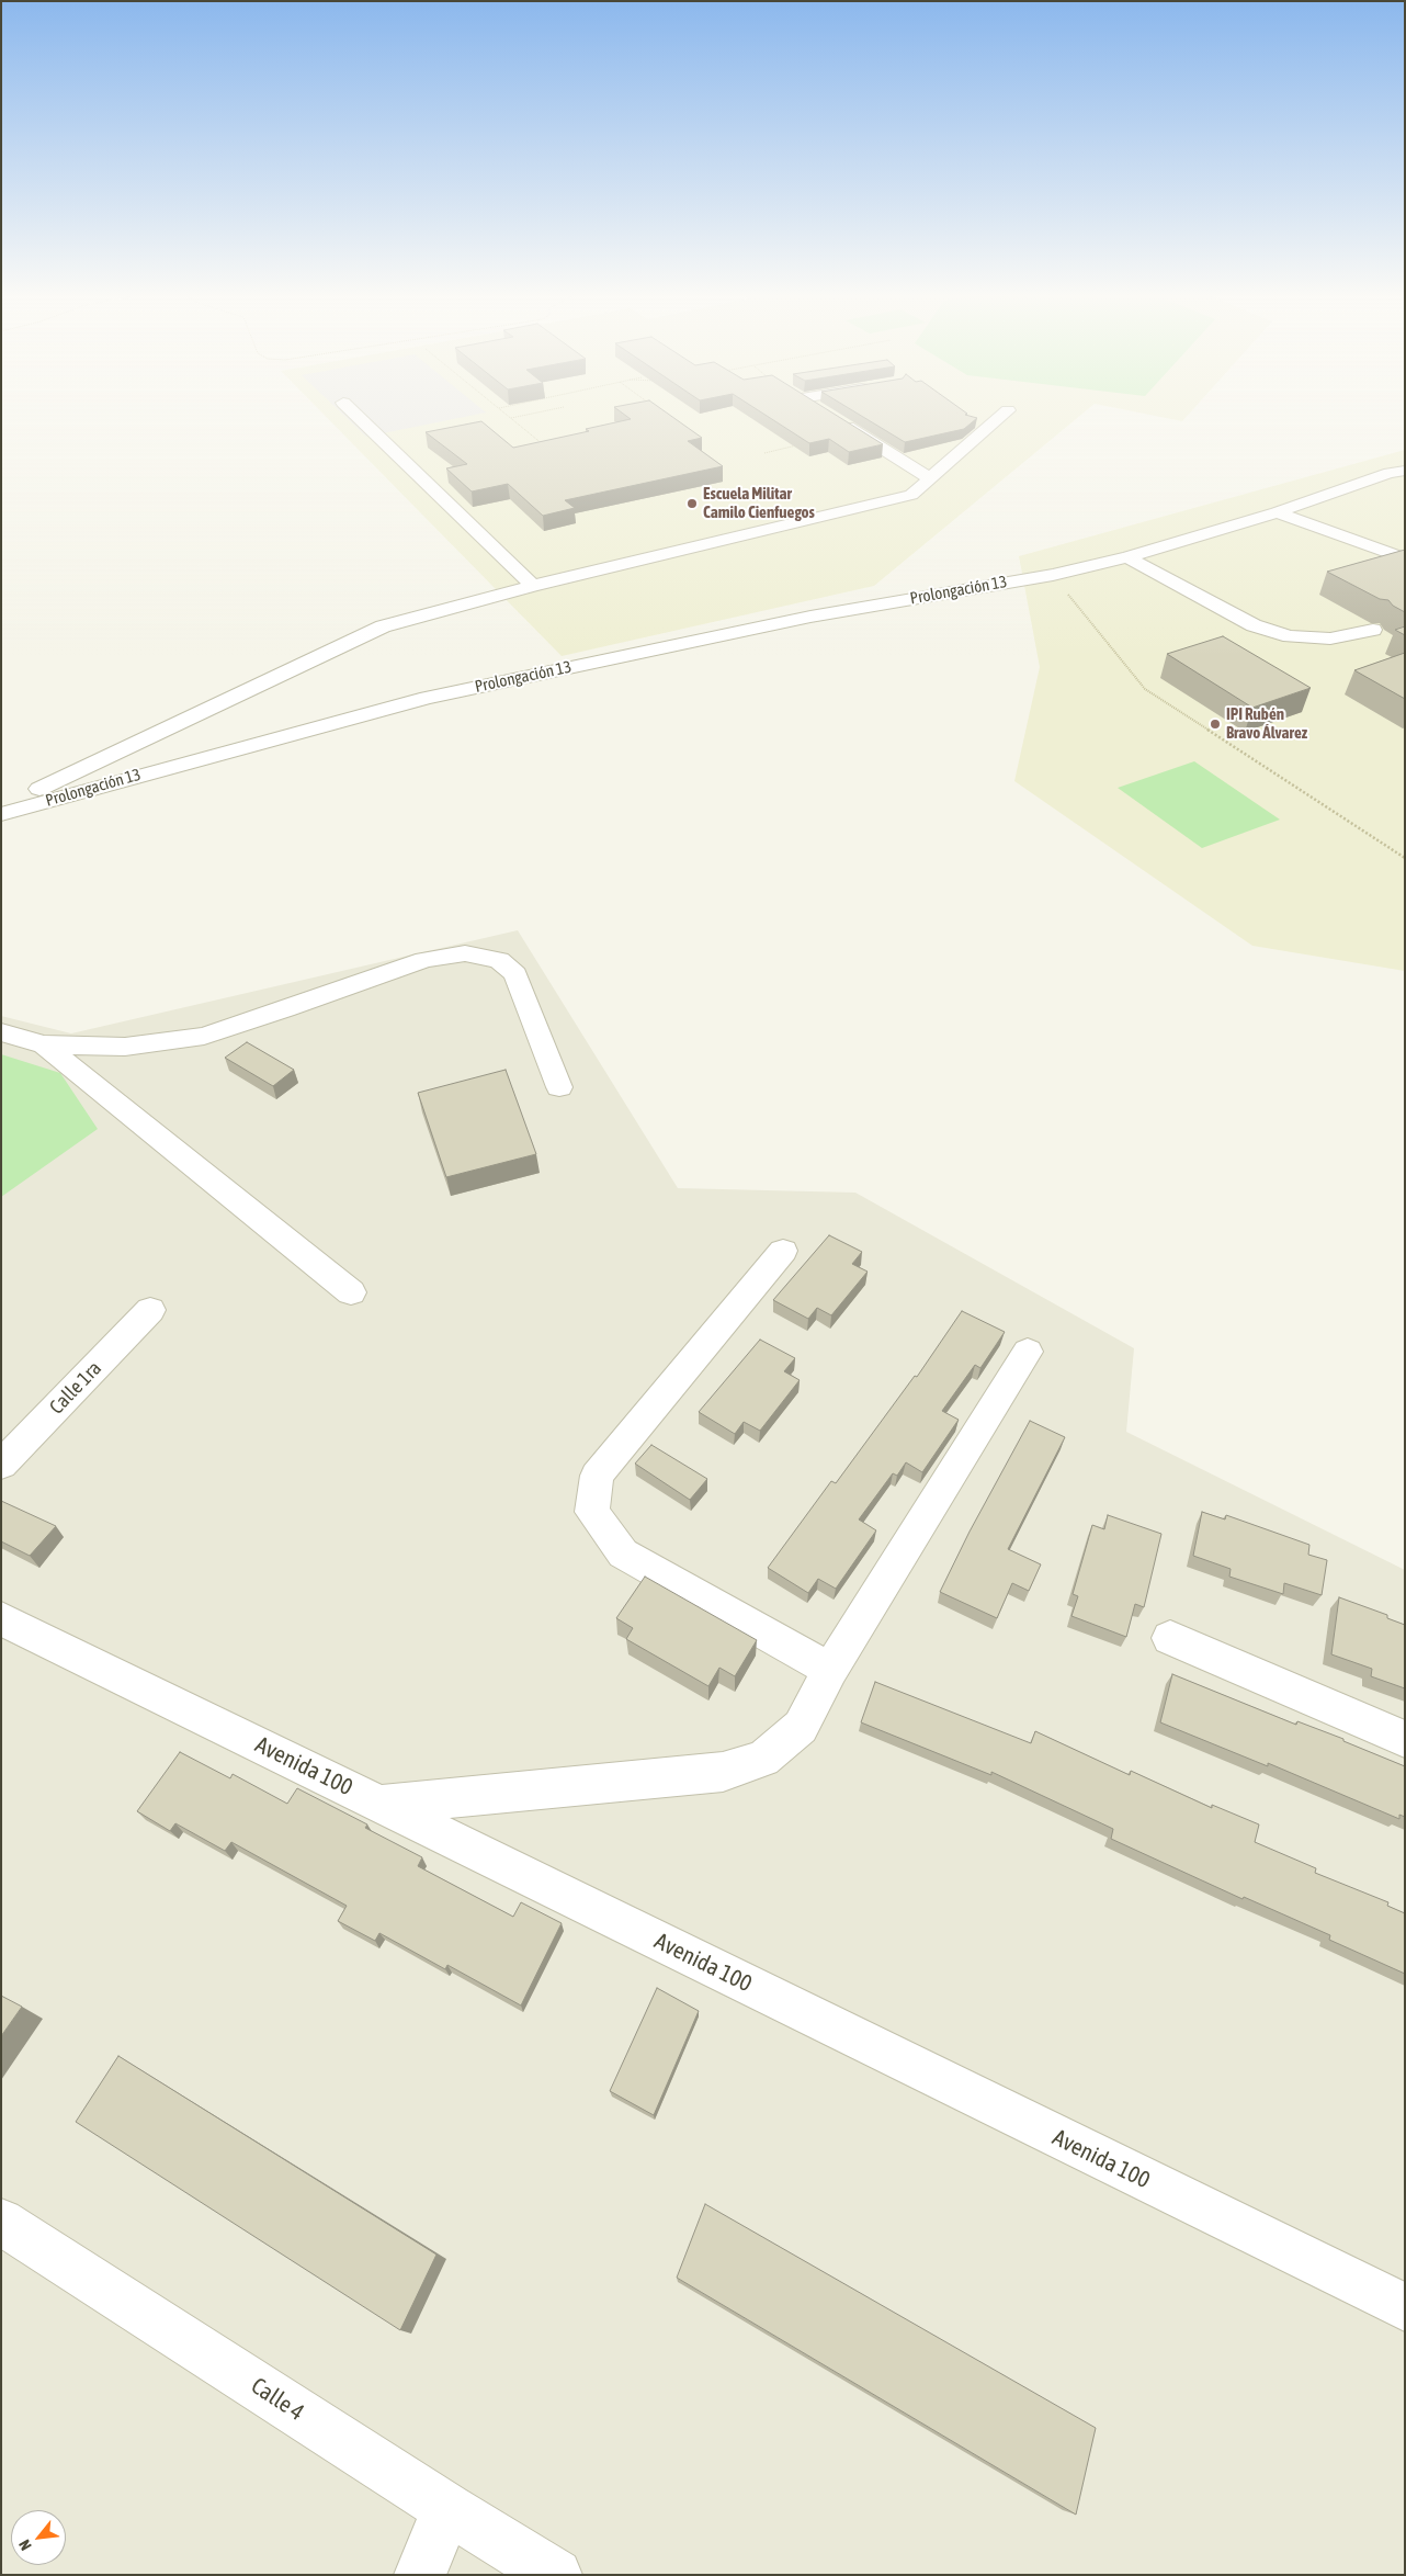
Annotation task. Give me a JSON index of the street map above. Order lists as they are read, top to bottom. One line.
{"streets":{"street":["Prolongación 13","Calle 1ra","Avenida 100","Calle 4"]},"places":["Escuela Militar Camilo Cienfuegos","IPI Rubén Bravo Álvarez"],"north":"bottom left"}
